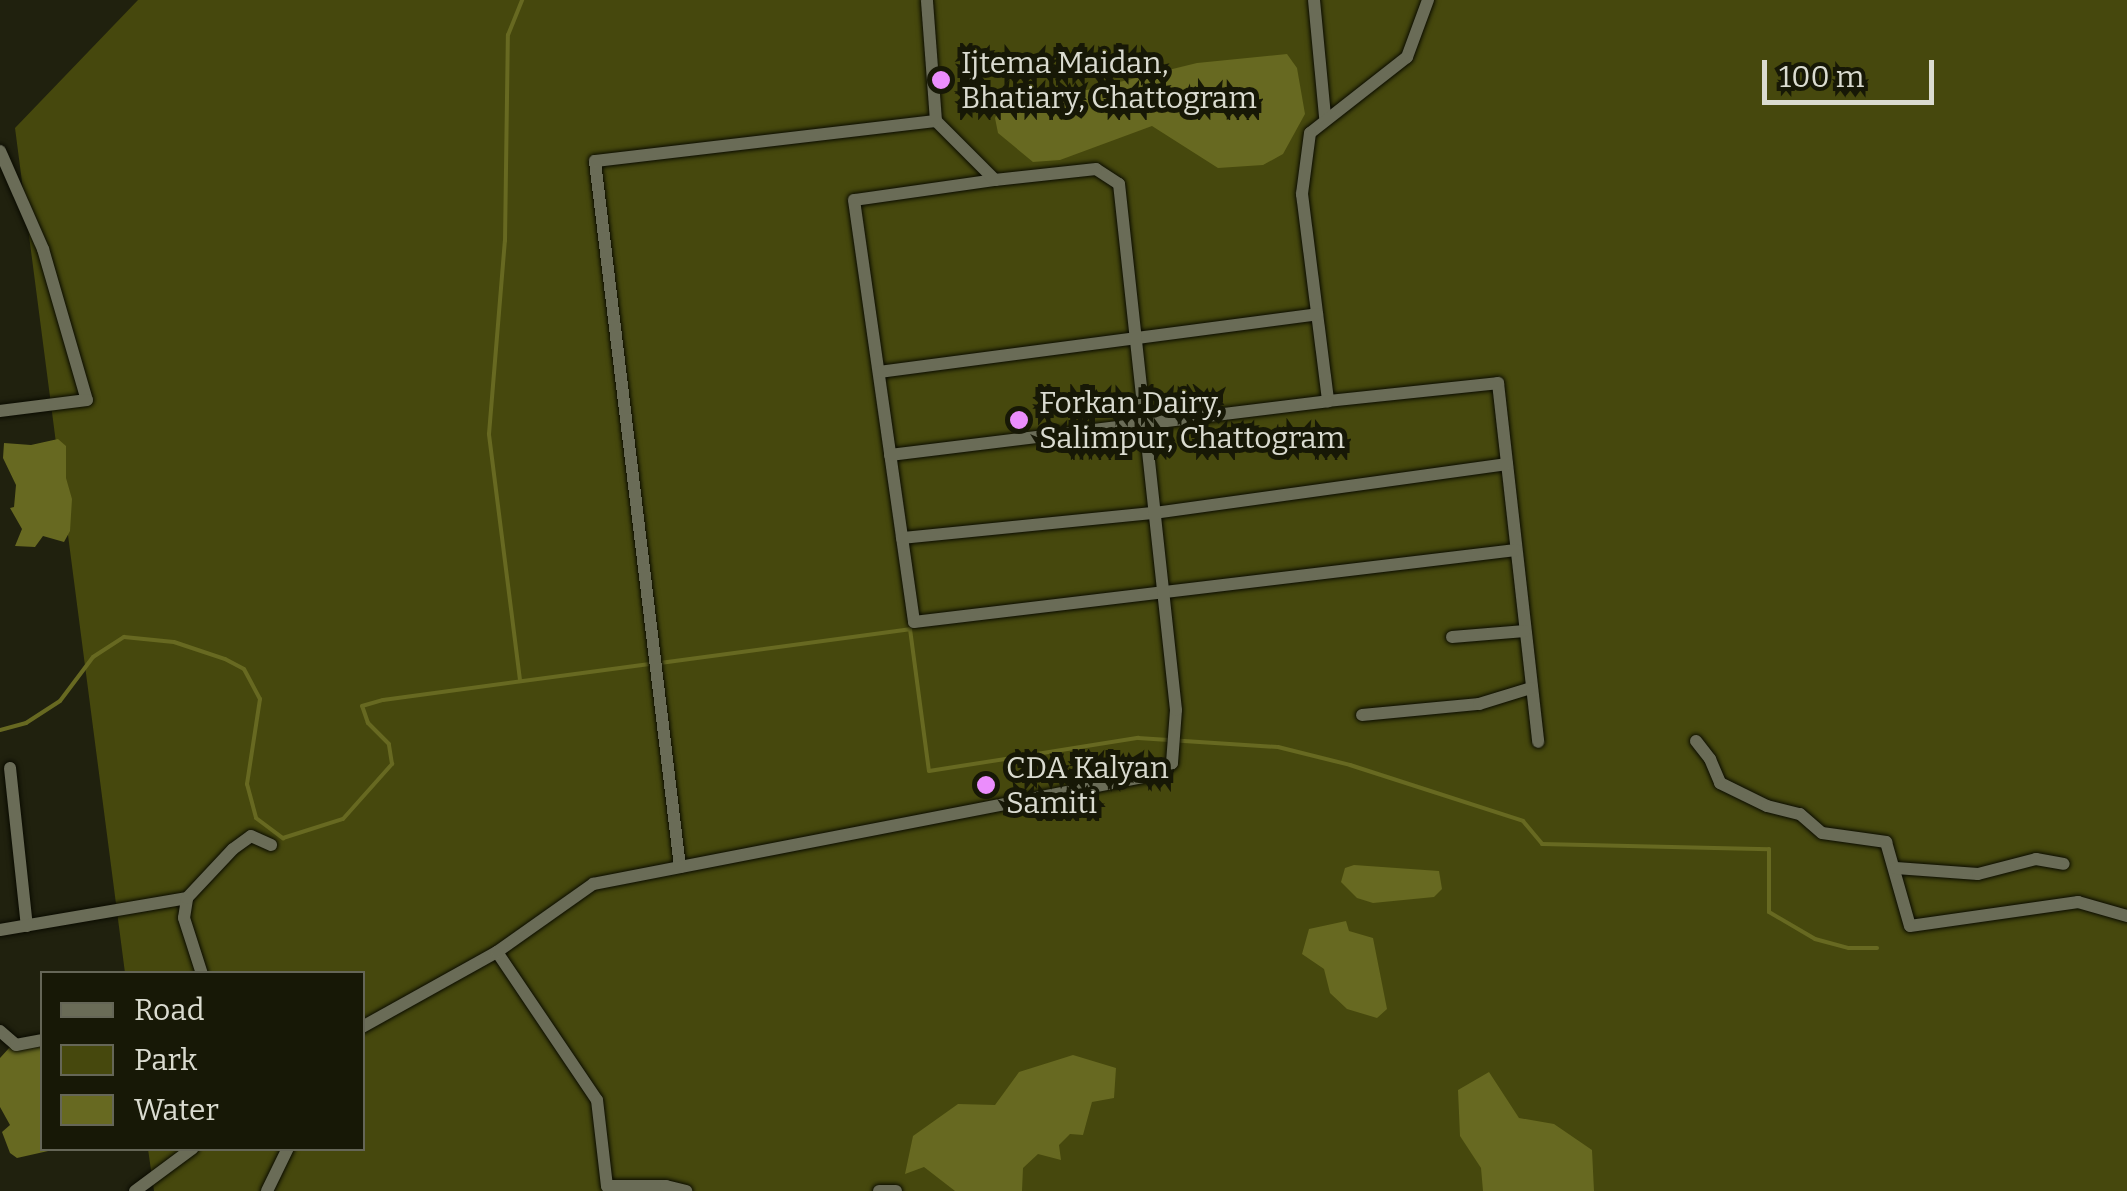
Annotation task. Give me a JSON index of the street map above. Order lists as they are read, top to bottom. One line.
{"places":["Ijtema Maidan, Bhatiary, Chattogram","Forkan Dairy, Salimpur, Chattogram","CDA Kalyan Samiti"],"legend":["Road","Park","Water"],"scale_bar":"100 m"}
